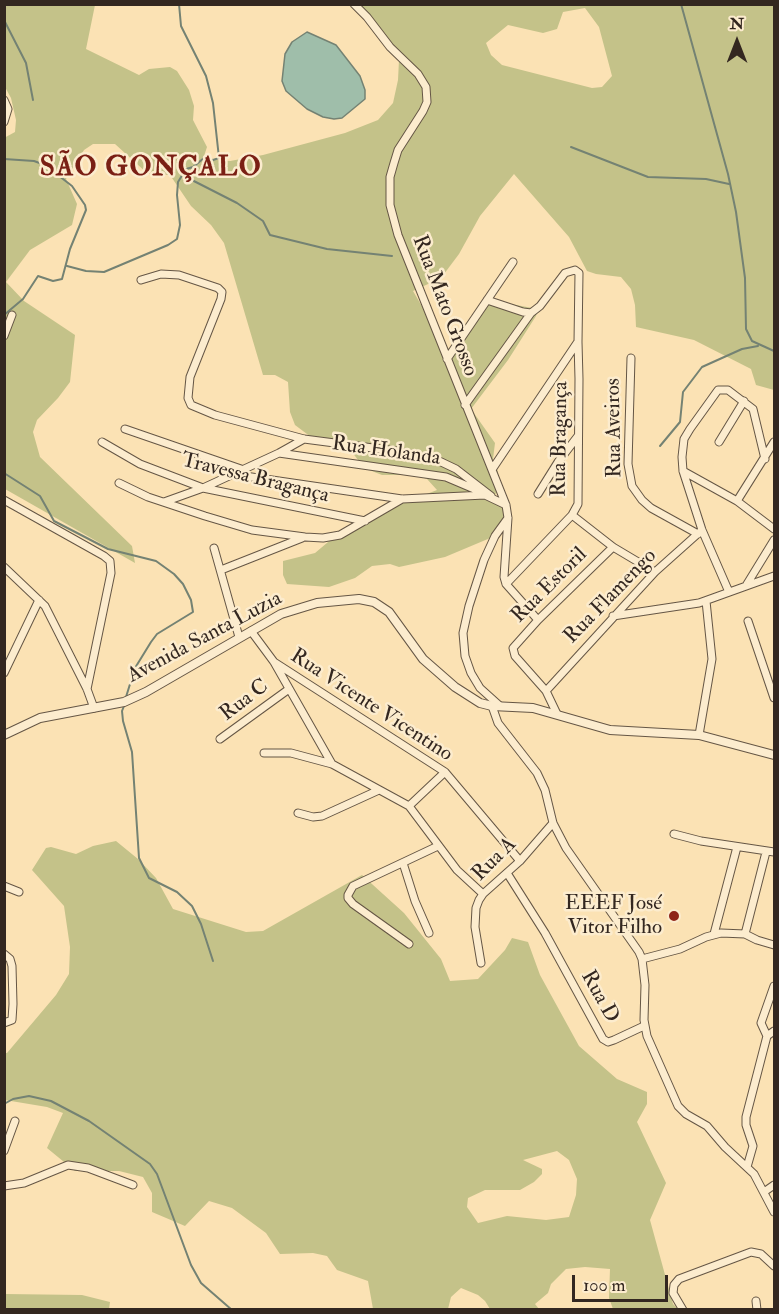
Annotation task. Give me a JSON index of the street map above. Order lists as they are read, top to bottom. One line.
{"streets":{"street":["Rua Mato Grosso","Rua Aveiros","Rua Bragança","Rua Holanda","Travessa Bragança","Rua Estoril","Rua Flamengo","Avenida Santa Luzia","Rua C","Rua Vicente Vicentino","Rua A","Rua D"]},"crossings":[["Rua Aveiros","Rua Flamengo"],["Rua Bragança","Rua Estoril"],["Rua Bragança","Rua Flamengo"],["Rua Estoril","Rua Flamengo"],["Rua Vicente Vicentino","Rua A"],["Rua A","Rua D"]],"districts":["SÃO GONÇALO"],"places":["EEEF José Vitor Filho"],"scale_bar":"100 m","north":"top"}
